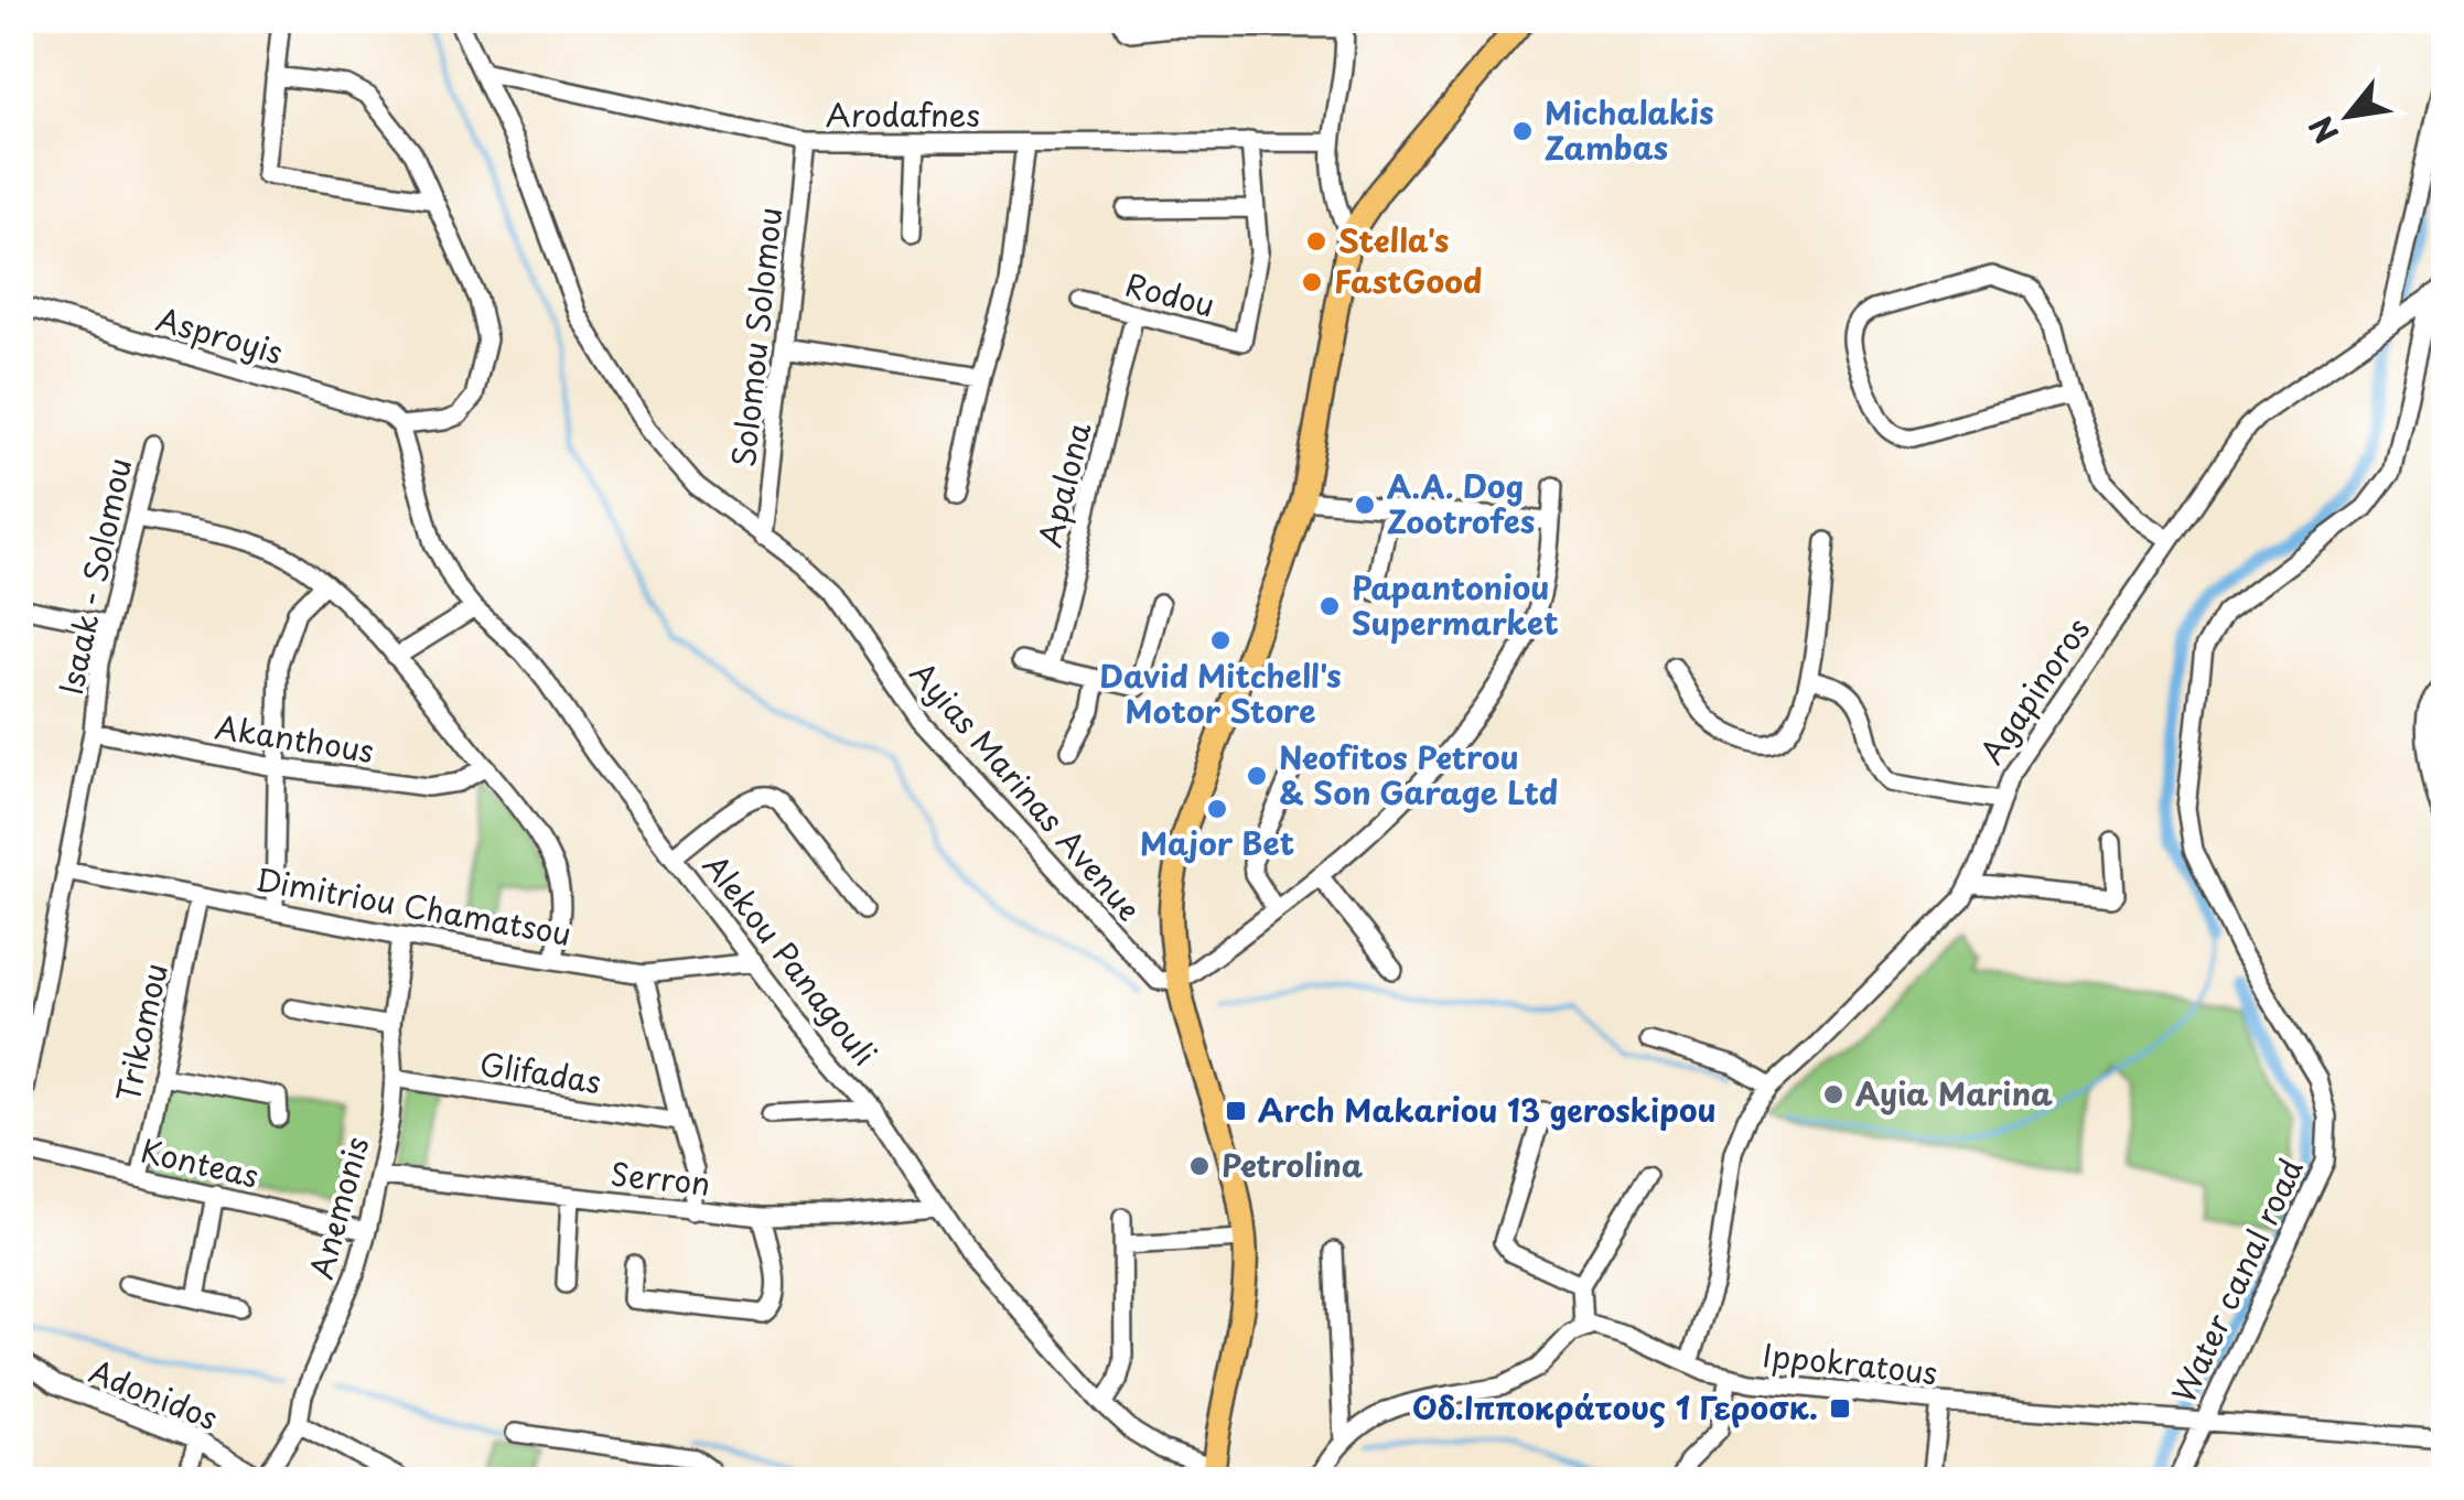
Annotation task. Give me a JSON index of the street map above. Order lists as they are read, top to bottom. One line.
{"streets":{"street":["Arodafnes","Rodou","Asproyis","Solomou Solomou","Apalona","Isaak - Solomou","Agapinoros","Akanthous","Ayias Marinas Avenue","Dimitriou Chamatsou","Alekou Panagouli","Trikomou","Glifadas","Konteas","Serron","Anemonis","Water canal road","Ippokratous","Adonidos"]},"crossings":[["Arodafnes","Rodou"],["Arodafnes","Solomou Solomou"],["Arodafnes","Ayias Marinas Avenue"],["Rodou","Apalona"],["Asproyis","Alekou Panagouli"],["Solomou Solomou","Ayias Marinas Avenue"],["Isaak - Solomou","Akanthous"],["Isaak - Solomou","Dimitriou Chamatsou"],["Agapinoros","Water canal road"],["Agapinoros","Ippokratous"],["Dimitriou Chamatsou","Alekou Panagouli"],["Dimitriou Chamatsou","Trikomou"],["Dimitriou Chamatsou","Anemonis"],["Alekou Panagouli","Serron"],["Trikomou","Konteas"],["Glifadas","Anemonis"],["Konteas","Anemonis"],["Serron","Anemonis"],["Anemonis","Adonidos"],["Water canal road","Ippokratous"]],"places":{"other":["Michalakis Zambas","Stella's","FastGood","A.A. Dog Zootrofes","Papantoniou Supermarket","David Mitchell's Motor Store","Neofitos Petrou & Son Garage Ltd","Major Bet","Ayia Marina","Petrolina"],"transit":["Arch Makariou 13 geroskipou","Οδ.Ιπποκράτους 1 Γεροσκ."]},"north":"bottom left"}
